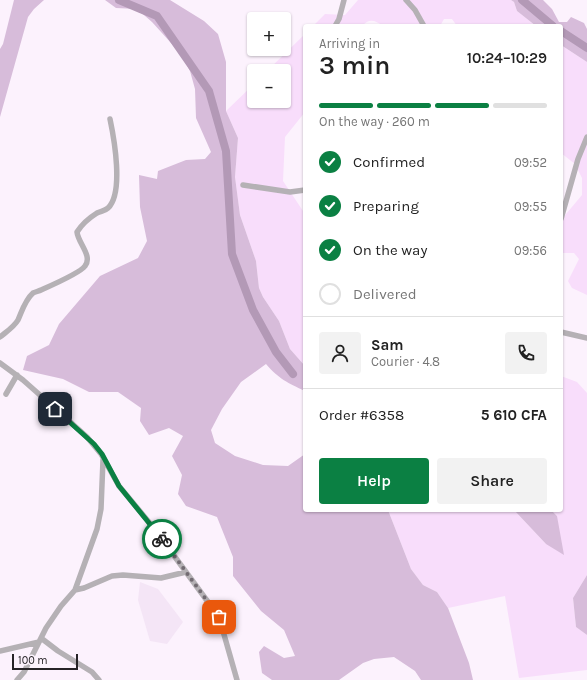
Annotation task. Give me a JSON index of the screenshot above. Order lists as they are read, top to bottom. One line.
{"scale_bar":"100 m","page":{"map_buttons":["+","−"],"heading":["3 min","Arriving in","10:24–10:29"],"panel":["Sam","Courier · 4.8","Order #6358","5 610 CFA"],"bar":"On the way · 260 m","list":[["Confirmed","09:52"],["Preparing","09:55"],["On the way","09:56"],"Delivered"],"buttons":["Help","Share"],"scale":"100 m"}}
